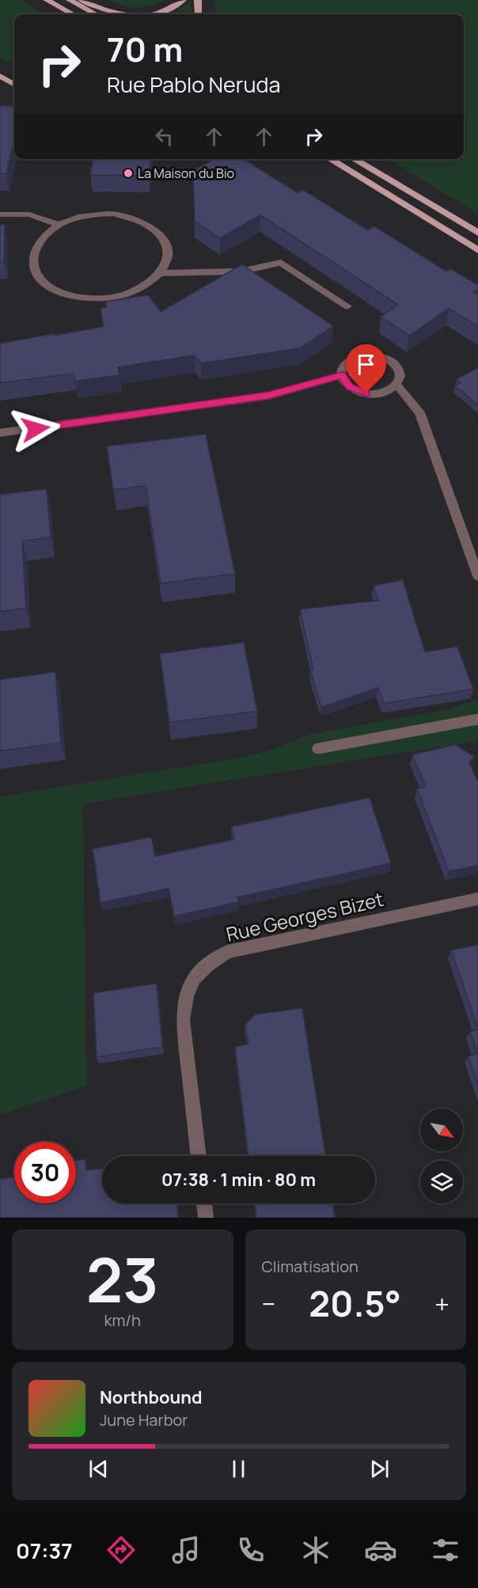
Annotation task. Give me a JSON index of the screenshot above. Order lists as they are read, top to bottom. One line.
{"streets":{"street":["Rue Georges Bizet"]},"places":["La Maison du Bio"],"north":"bottom right","page":{"turn":["70 m","Rue Pablo Neruda"],"limit":"30","trip":"07:38 · 1 min · 80 m","tile":[["23","km/h"],"Climatisation"],"heat":["−","20.5°","+"],"song":["Northbound","June Harbor"],"tabs":"07:37"}}
